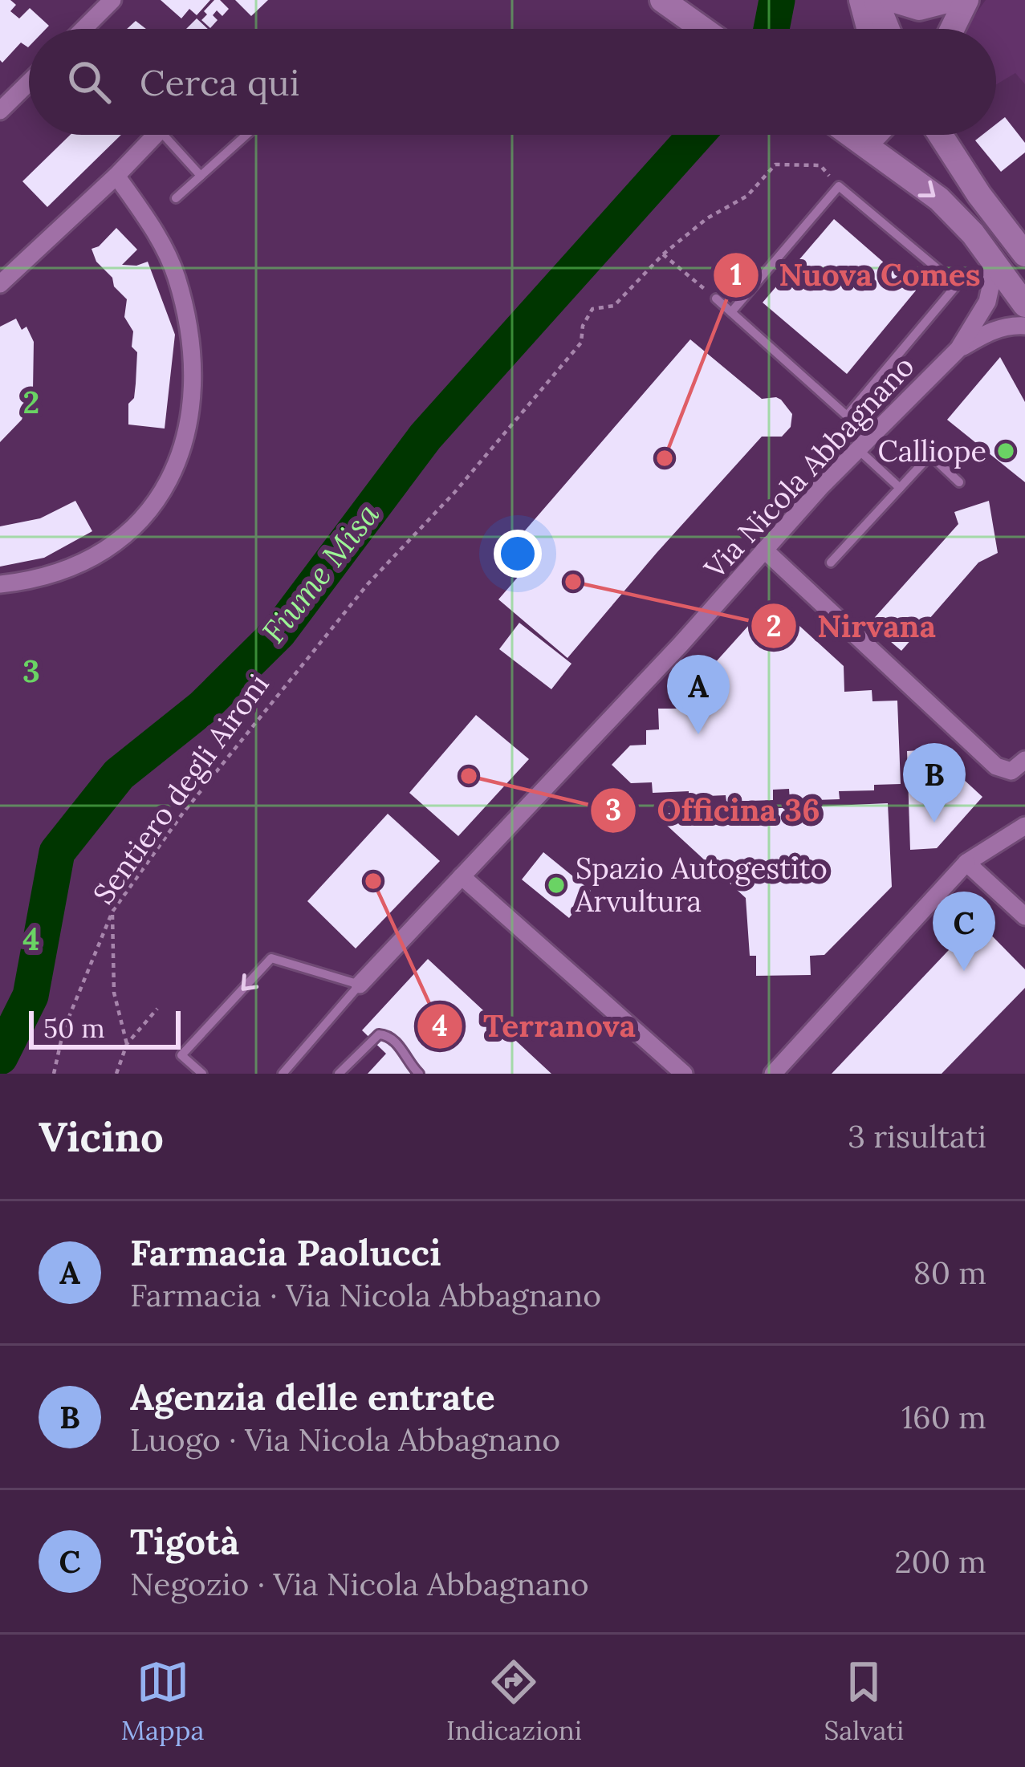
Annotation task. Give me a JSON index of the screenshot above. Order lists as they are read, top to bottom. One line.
{"streets":{"street":["Via Nicola Abbagnano"],"path":["Sentiero degli Aironi"]},"water":["Fiume Misa"],"places":["Calliope","Nuova Comes","Nirvana","Officina 36","Terranova","Spazio Autogestito Arvultura"],"scale_bar":"50 m","page":{"search":"Cerca qui","pins":["A","B","C"],"scale":"50 m","heading":["Vicino","3 risultati"],"list":[{"mark":"A","name":"Farmacia Paolucci","note":"Farmacia · Via Nicola Abbagnano","value":"80 m"},{"mark":"B","name":"Agenzia delle entrate","note":"Luogo · Via Nicola Abbagnano","value":"160 m"},{"mark":"C","name":"Tigotà","note":"Negozio · Via Nicola Abbagnano","value":"200 m"}],"nav":["Mappa","Indicazioni","Salvati"]},"grid":{"rows":["2","3","4"]}}
